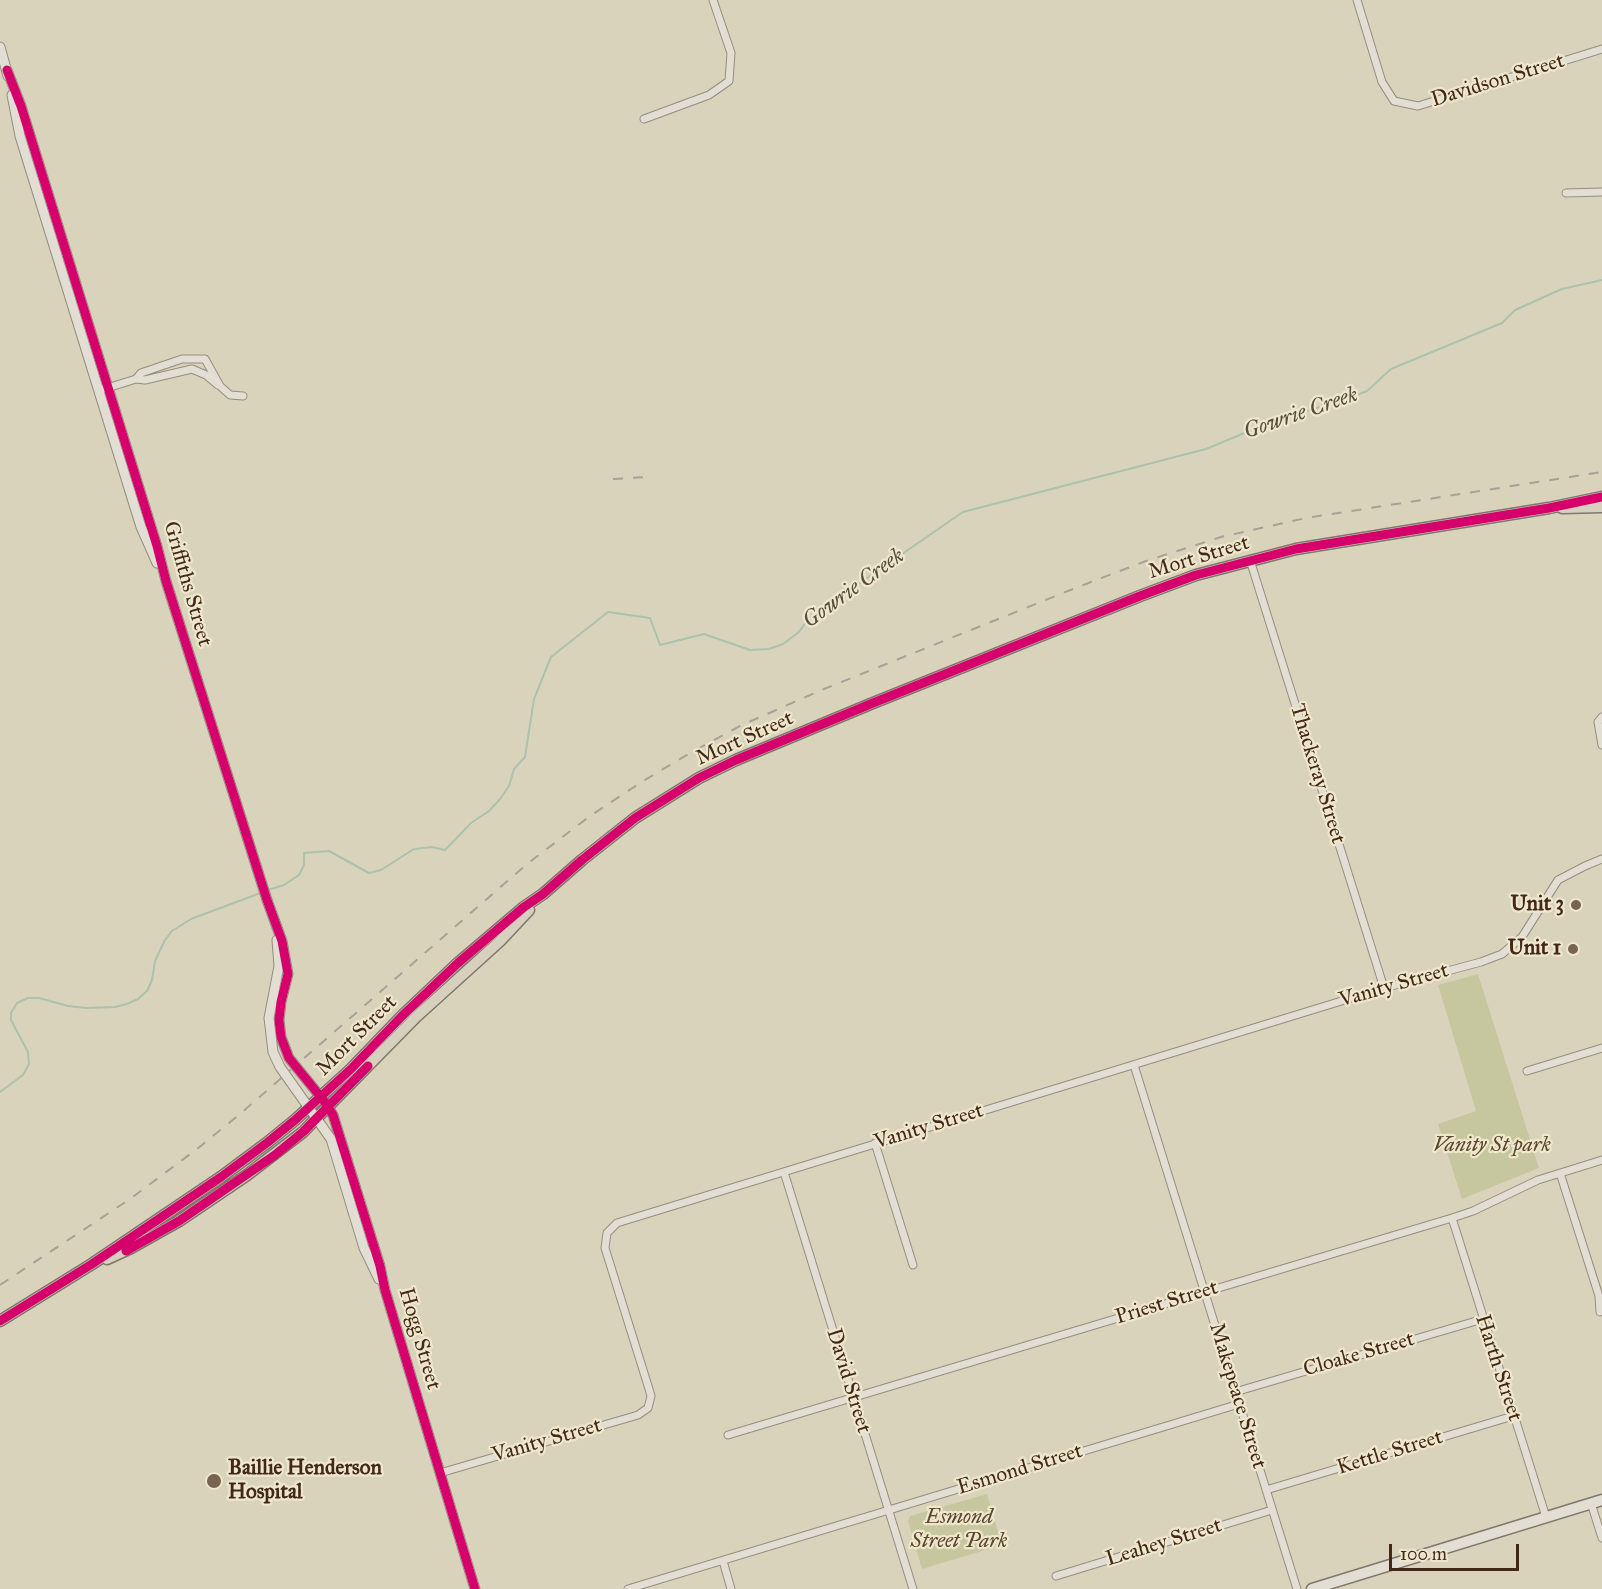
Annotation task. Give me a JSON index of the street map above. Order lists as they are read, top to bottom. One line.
{"streets":{"main road":["Mort Street"],"street":["Davidson Street","Griffiths Street","Thackeray Street","Vanity Street","Priest Street","Hogg Street","Cloake Street","Harth Street","David Street","Makepeace Street","Kettle Street","Esmond Street","Leahey Street"]},"crossings":[["Mort Street","Griffiths Street"],["Mort Street","Thackeray Street"],["Mort Street","Hogg Street"],["Griffiths Street","Hogg Street"],["Thackeray Street","Vanity Street"],["Vanity Street","Hogg Street"],["Vanity Street","David Street"],["Vanity Street","Makepeace Street"],["Priest Street","Harth Street"],["Priest Street","David Street"],["Priest Street","Makepeace Street"],["Cloake Street","Harth Street"],["Cloake Street","Makepeace Street"],["Harth Street","Kettle Street"],["David Street","Esmond Street"],["Makepeace Street","Kettle Street"],["Makepeace Street","Esmond Street"],["Makepeace Street","Leahey Street"]],"water":["Gowrie Creek"],"parks":["Vanity St park","Esmond Street Park"],"places":["Unit 3","Unit 1","Baillie Henderson Hospital"],"scale_bar":"100 m"}
